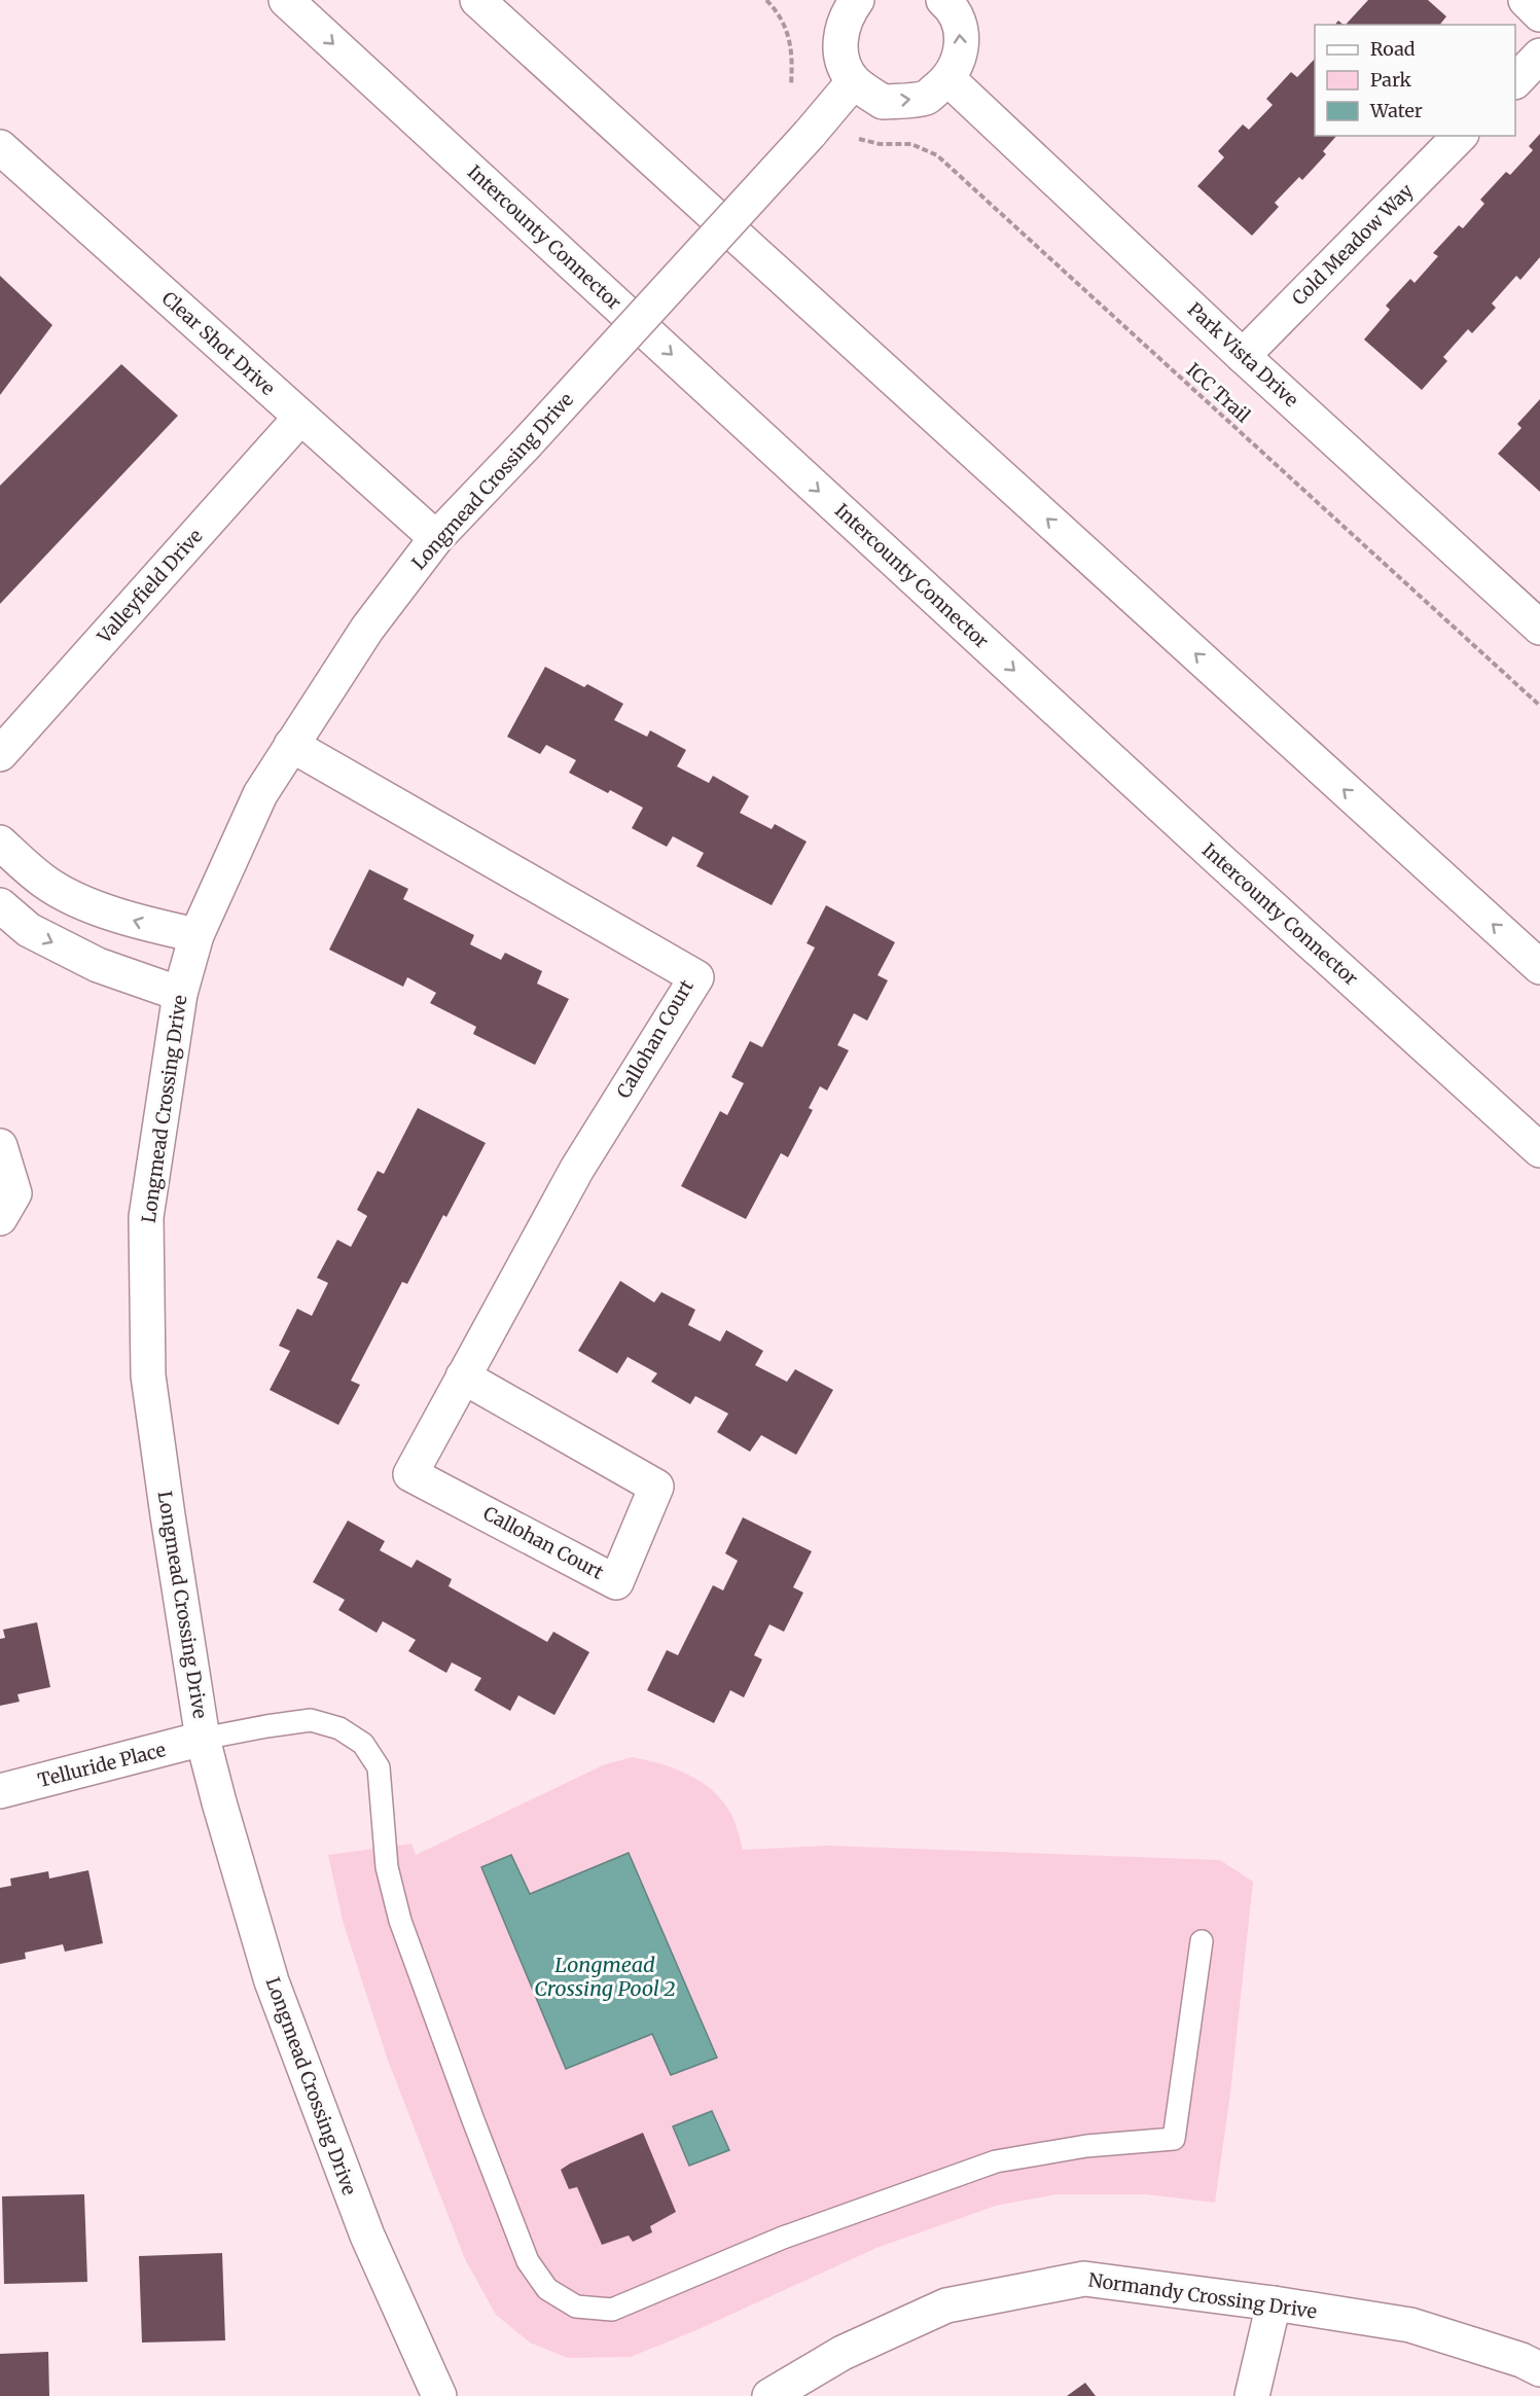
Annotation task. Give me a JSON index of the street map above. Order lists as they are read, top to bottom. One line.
{"streets":{"main road":["Intercounty Connector","Cold Meadow Way","Clear Shot Drive","Park Vista Drive","Longmead Crossing Drive","Valleyfield Drive","Callohan Court","Telluride Place","Normandy Crossing Drive"],"path":["ICC Trail"]},"crossings":[["Cold Meadow Way","Park Vista Drive"],["Clear Shot Drive","Longmead Crossing Drive"],["Clear Shot Drive","Valleyfield Drive"],["Longmead Crossing Drive","Callohan Court"],["Longmead Crossing Drive","Telluride Place"]],"water":["Longmead Crossing Pool 2"],"legend":["Road","Park","Water"]}
